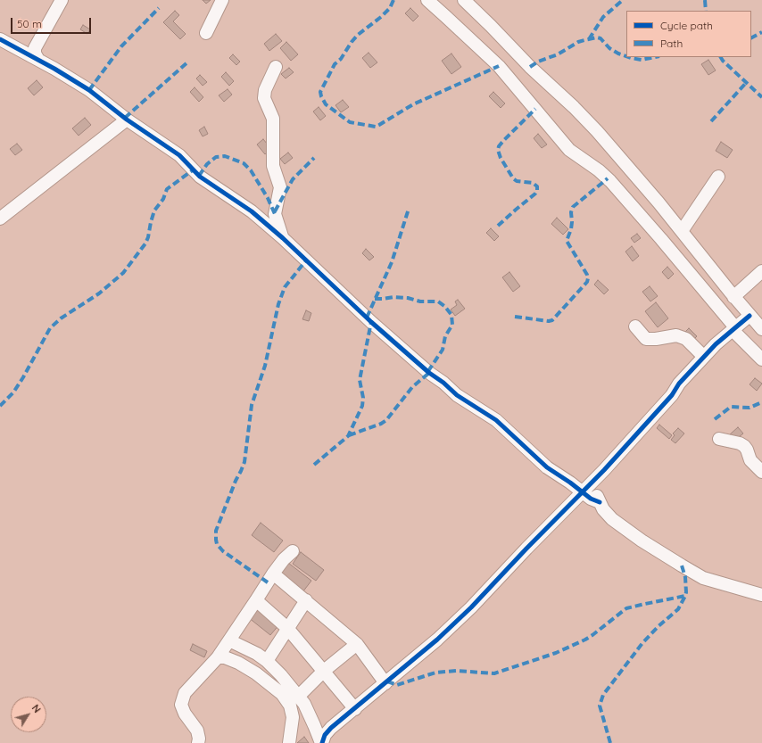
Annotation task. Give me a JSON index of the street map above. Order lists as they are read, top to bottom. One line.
{"legend":["Cycle path","Path"],"scale_bar":"50 m","north":"top right"}
